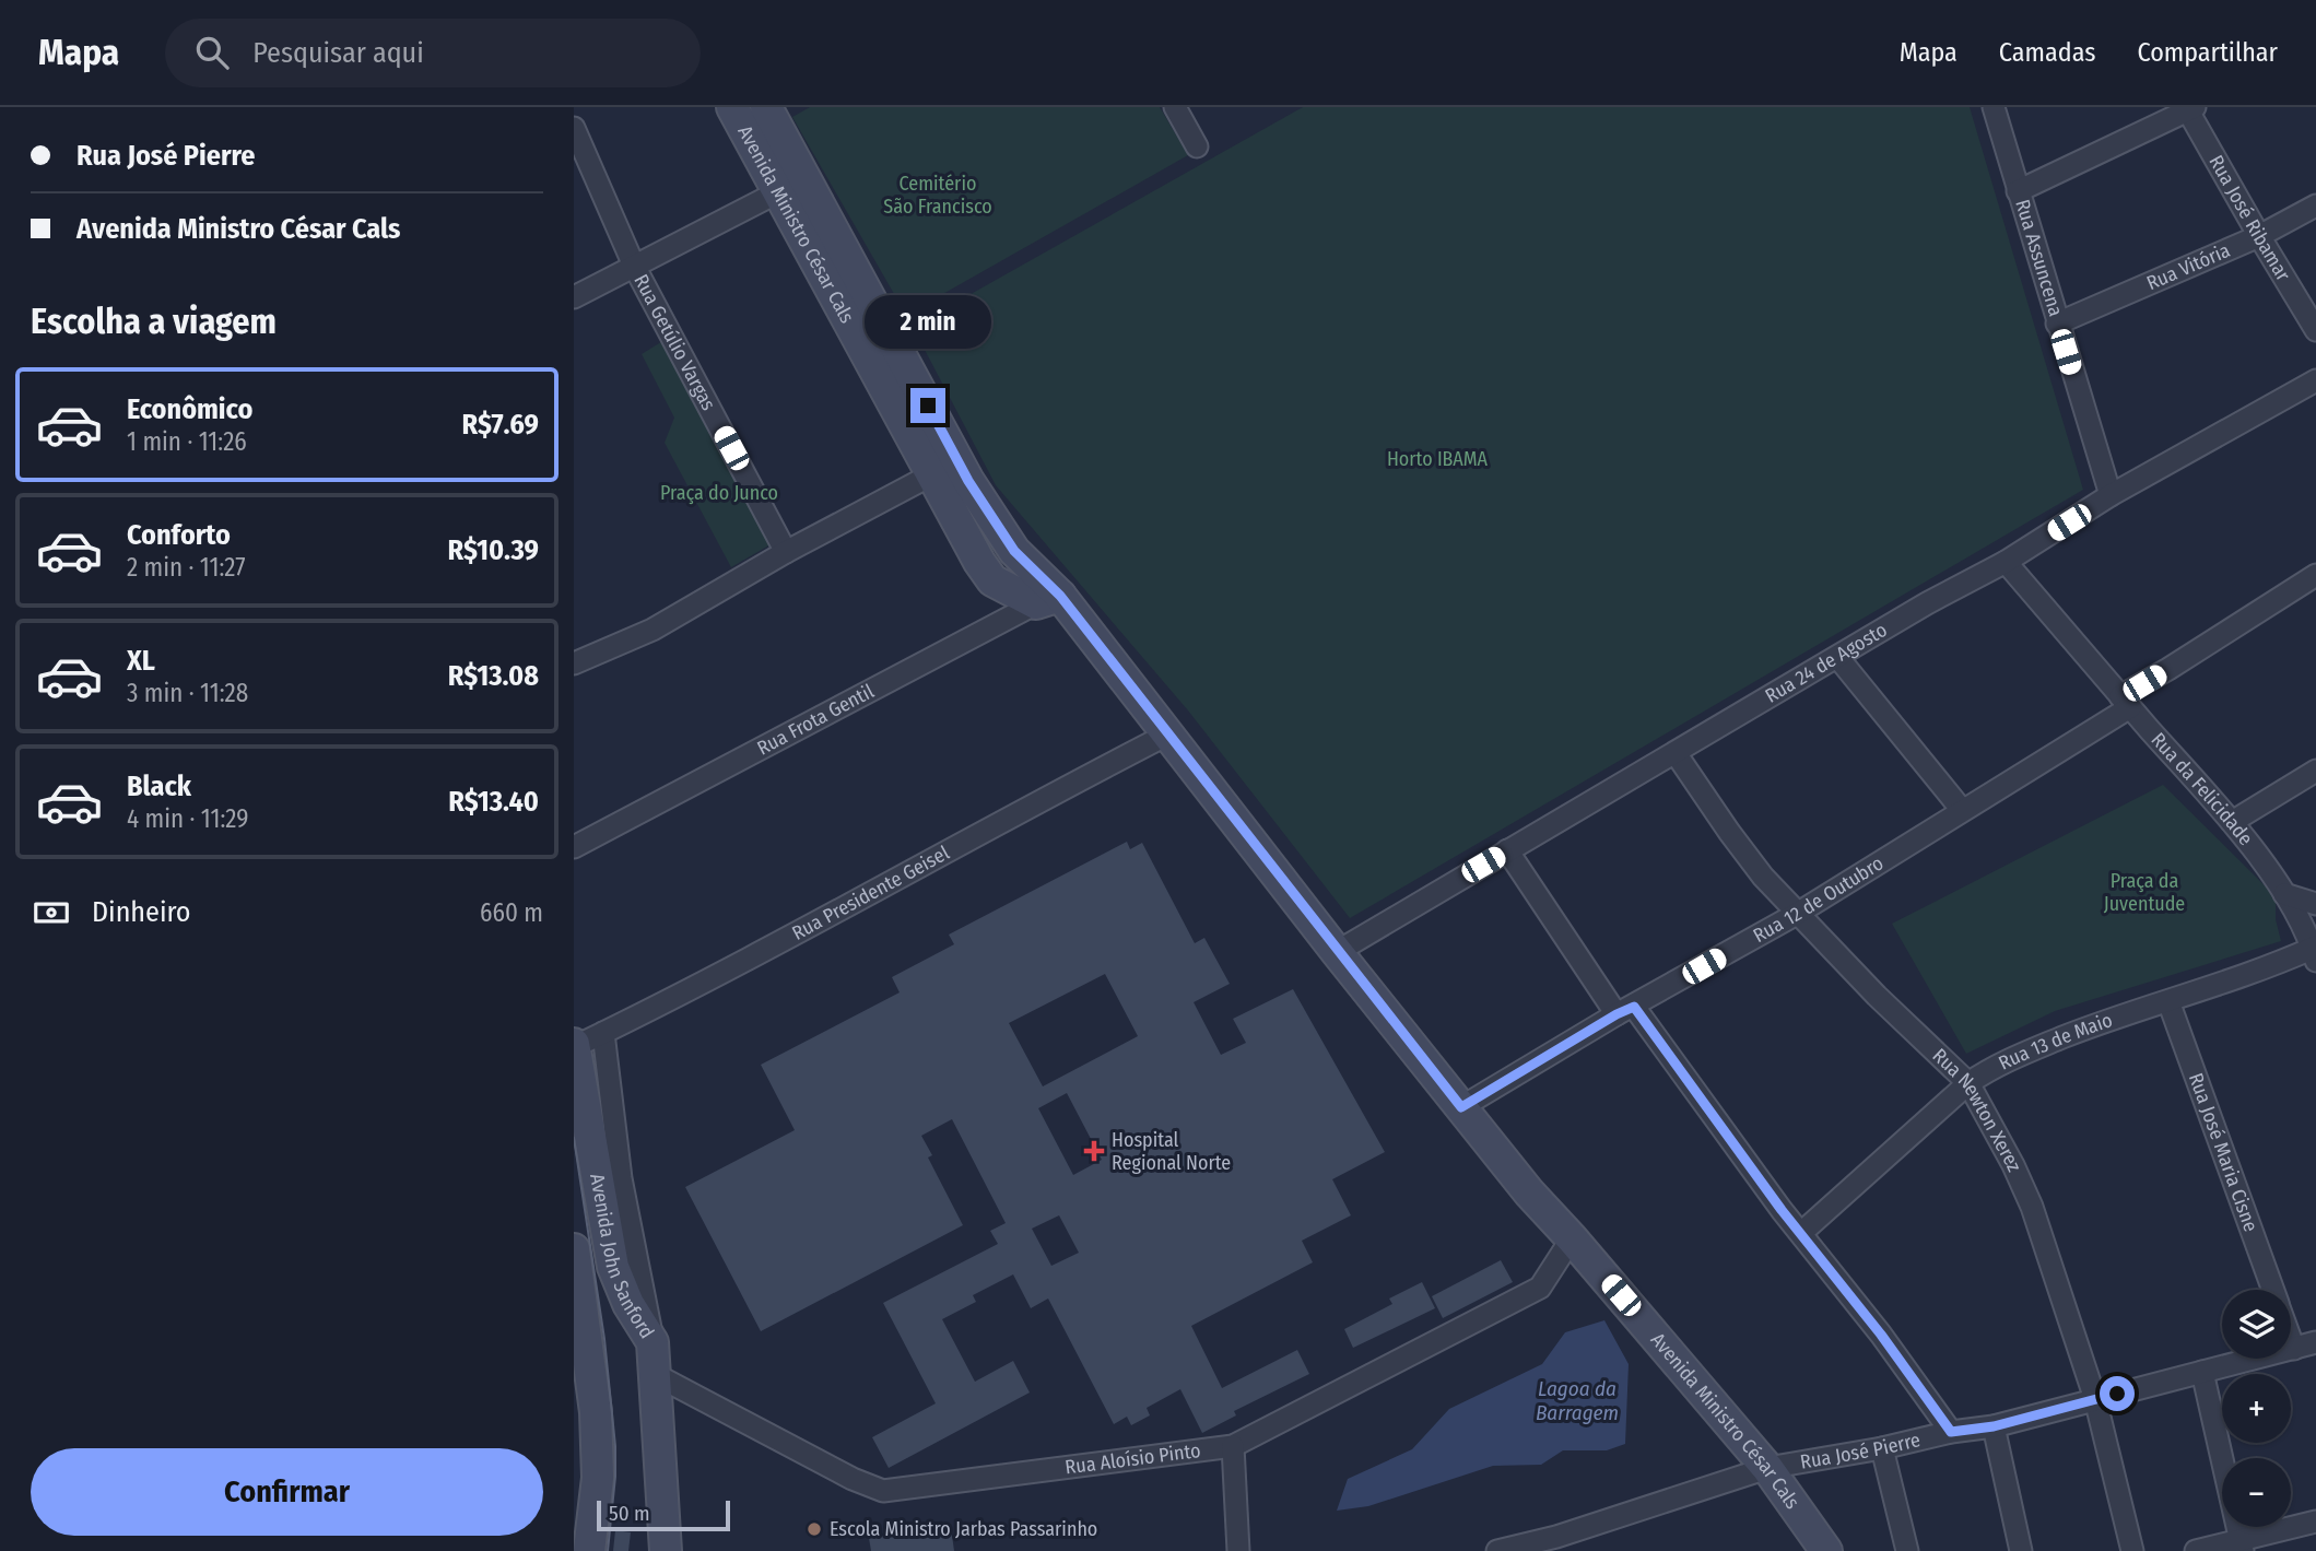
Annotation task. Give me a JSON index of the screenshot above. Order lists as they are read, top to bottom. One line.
{"streets":{"main road":["Avenida Ministro César Cals","Avenida John Sanford"],"street":["Rua José Ribamar","Rua Assuncena","Rua Vitória","Rua Getúlio Vargas","Rua 24 de Agosto","Rua Frota Gentil","Rua da Felicidade","Rua Presidente Geisel","Rua 12 de Outubro","Rua 13 de Maio","Rua Newton Xerez","Rua José Maria Cisne","Rua José Pierre","Rua Aloísio Pinto"]},"crossings":[["Rua José Ribamar","Rua Vitória"],["Avenida Ministro César Cals","Rua 24 de Agosto"],["Avenida Ministro César Cals","Rua Frota Gentil"],["Avenida Ministro César Cals","Rua Presidente Geisel"],["Avenida Ministro César Cals","Rua 12 de Outubro"],["Avenida Ministro César Cals","Rua José Pierre"],["Avenida Ministro César Cals","Rua Aloísio Pinto"],["Rua Assuncena","Rua Vitória"],["Rua Assuncena","Rua 24 de Agosto"],["Rua 24 de Agosto","Rua da Felicidade"],["Rua 24 de Agosto","Rua Newton Xerez"],["Rua da Felicidade","Rua 12 de Outubro"],["Rua da Felicidade","Rua 13 de Maio"],["Rua Presidente Geisel","Avenida John Sanford"],["Rua 12 de Outubro","Rua Newton Xerez"],["Rua 13 de Maio","Rua Newton Xerez"],["Rua 13 de Maio","Rua José Maria Cisne"],["Rua Newton Xerez","Rua José Pierre"],["Rua José Maria Cisne","Rua José Pierre"],["Avenida John Sanford","Rua Aloísio Pinto"]],"water":["Lagoa da Barragem"],"parks":["Cemitério São Francisco","Horto IBAMA","Praça do Junco","Praça da Juventude"],"places":{"health":["Hospital Regional Norte"],"other":["Escola Ministro Jarbas Passarinho"]},"scale_bar":"50 m","page":{"header":"Mapa","search":"Pesquisar aqui","nav":["Mapa","Camadas","Compartilhar"],"banner":["Rua José Pierre","Avenida Ministro César Cals"],"heading":"Escolha a viagem","bubble":"2 min","list":[{"name":"Econômico","note":"1 min · 11:26","value":"R$7.69"},{"name":"Conforto","note":"2 min · 11:27","value":"R$10.39"},{"name":"XL","note":"3 min · 11:28","value":"R$13.08"},{"name":"Black","note":"4 min · 11:29","value":"R$13.40"}],"pay":["Dinheiro","660 m"],"map_buttons":["+","−"],"buttons":"Confirmar","scale":"50 m"}}
